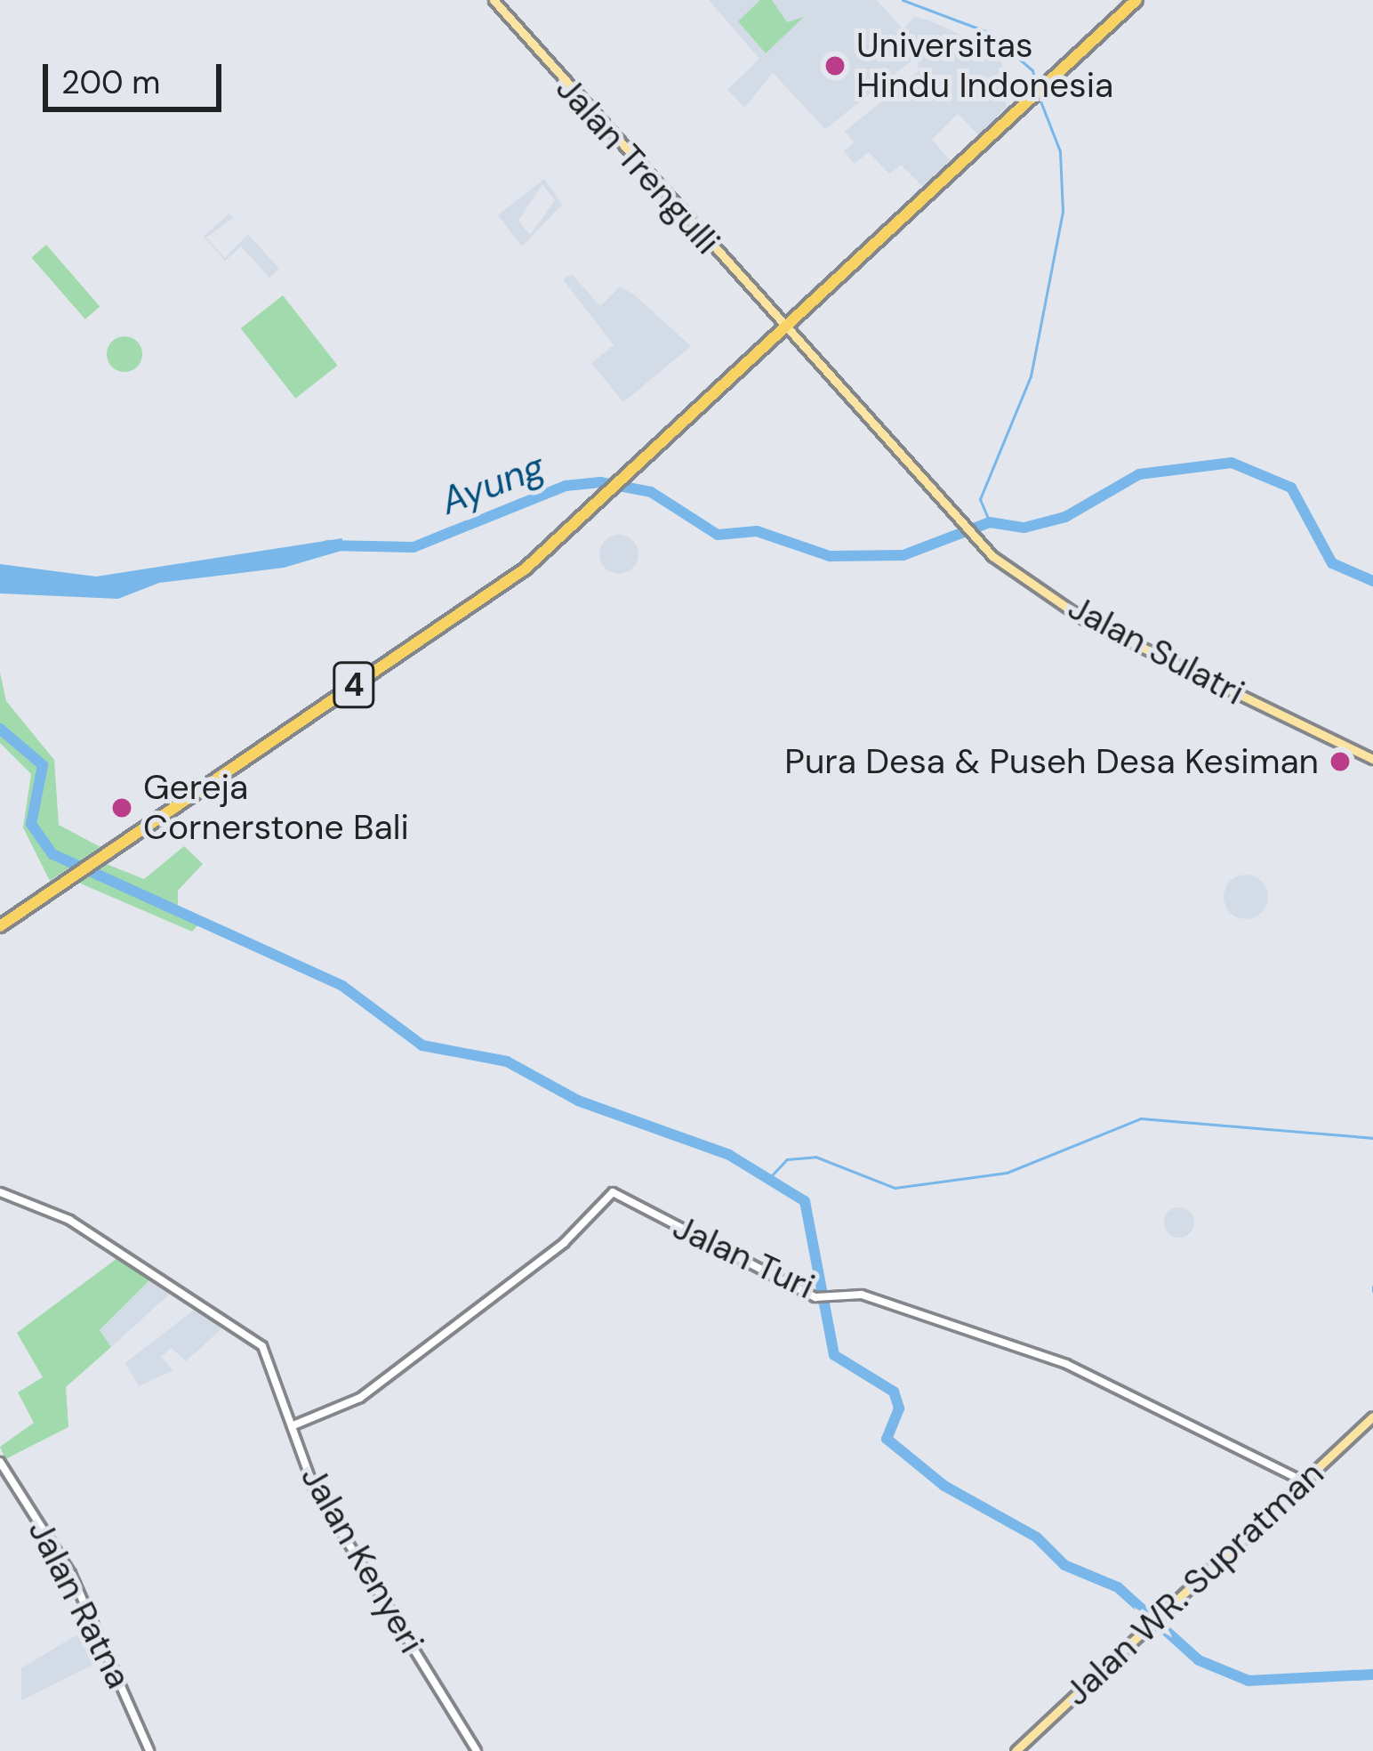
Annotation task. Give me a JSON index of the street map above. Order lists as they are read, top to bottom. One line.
{"streets":{"highway":["4"],"main road":["Jalan Trengulli","Jalan Sulatri","Jalan WR. Supratman"],"street":["Jalan Turi","Jalan Kenyeri","Jalan Ratna"]},"crossings":[["Jalan Trengulli","Jalan Sulatri"],["Jalan Trengulli","4"],["Jalan Sulatri","4"],["Jalan Turi","Jalan Kenyeri"],["Jalan Turi","Jalan WR. Supratman"]],"water":["Ayung"],"places":["Universitas Hindu Indonesia","Pura Desa & Puseh Desa Kesiman","Gereja Cornerstone Bali"],"scale_bar":"200 m"}
